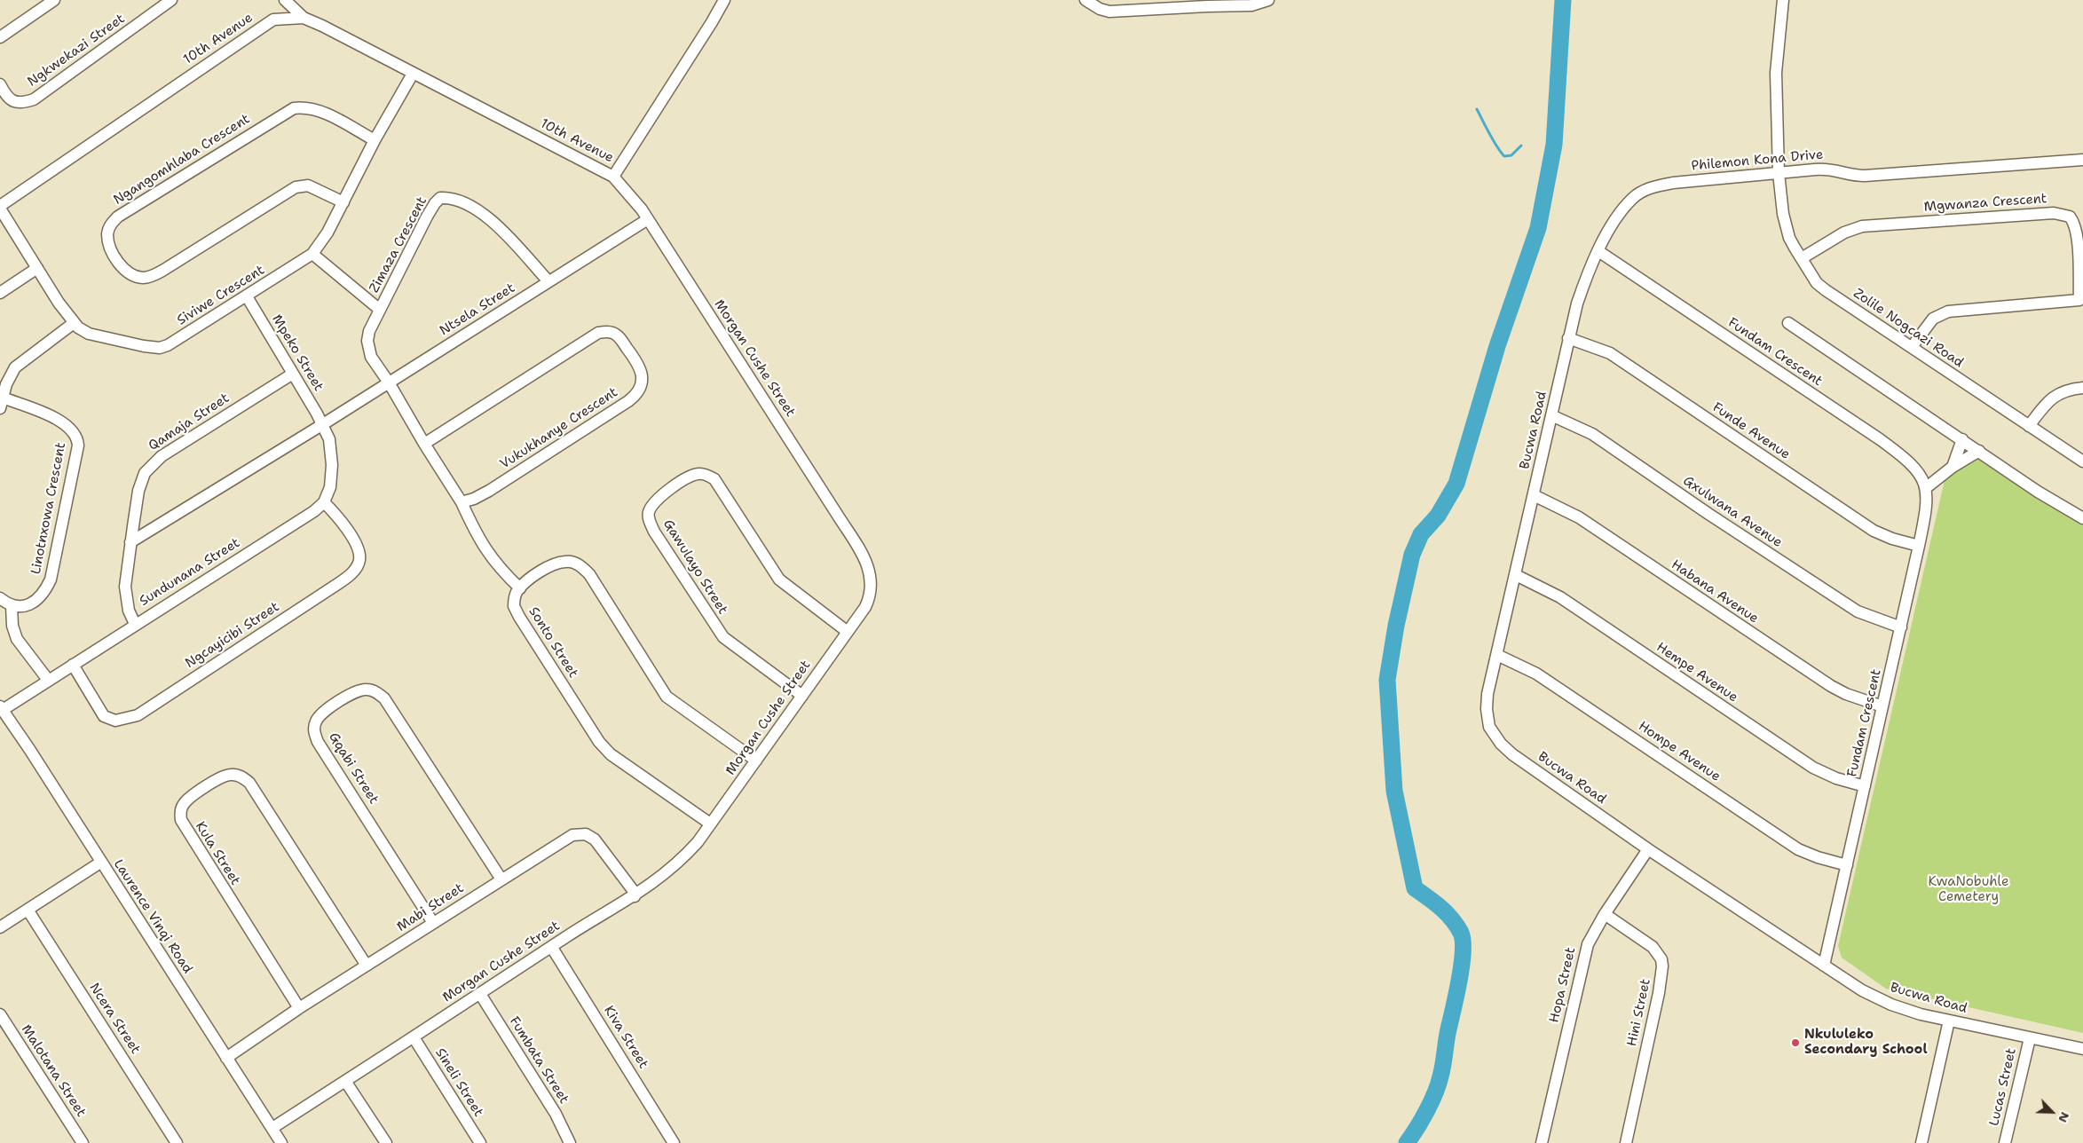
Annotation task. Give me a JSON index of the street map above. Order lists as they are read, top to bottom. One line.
{"streets":{"street":["10th Avenue","Ngkwekazi Street","Ngangomhlaba Crescent","Philemon Kona Drive","Mgwanza Crescent","Zimaza Crescent","Siviwe Crescent","Ntsela Street","Zolile Nogcazi Road","Fundam Crescent","Mpeko Street","Morgan Cushe Street","Qamaja Street","Vukukhanye Crescent","Bucwa Road","Funde Avenue","Linotnxowa Crescent","Gxulwana Avenue","Gawulayo Street","Sundunana Street","Habana Avenue","Ngcayicibi Street","Sonto Street","Hempe Avenue","Hompe Avenue","Gqabi Street","Kula Street","Mabi Street","Laurence Vinqi Road","Hopa Street","Hini Street","Ncera Street","Kiva Street","Fumbata Street","Malotana Street","Sineli Street","Lucas Street"]},"crossings":[["10th Avenue","Siviwe Crescent"],["10th Avenue","Morgan Cushe Street"],["Ngangomhlaba Crescent","Siviwe Crescent"],["Philemon Kona Drive","Zolile Nogcazi Road"],["Philemon Kona Drive","Fundam Crescent"],["Philemon Kona Drive","Bucwa Road"],["Mgwanza Crescent","Zolile Nogcazi Road"],["Zimaza Crescent","Ntsela Street"],["Siviwe Crescent","Mpeko Street"],["Ntsela Street","Mpeko Street"],["Ntsela Street","Morgan Cushe Street"],["Ntsela Street","Qamaja Street"],["Fundam Crescent","Bucwa Road"],["Fundam Crescent","Funde Avenue"],["Fundam Crescent","Gxulwana Avenue"],["Fundam Crescent","Habana Avenue"],["Fundam Crescent","Hempe Avenue"],["Fundam Crescent","Hompe Avenue"],["Mpeko Street","Qamaja Street"],["Morgan Cushe Street","Gawulayo Street"],["Morgan Cushe Street","Sonto Street"],["Morgan Cushe Street","Mabi Street"],["Morgan Cushe Street","Laurence Vinqi Road"],["Morgan Cushe Street","Kiva Street"],["Morgan Cushe Street","Fumbata Street"],["Morgan Cushe Street","Sineli Street"],["Qamaja Street","Sundunana Street"],["Bucwa Road","Funde Avenue"],["Bucwa Road","Gxulwana Avenue"],["Bucwa Road","Habana Avenue"],["Bucwa Road","Hempe Avenue"],["Bucwa Road","Hompe Avenue"],["Bucwa Road","Hopa Street"],["Bucwa Road","Lucas Street"],["Sundunana Street","Ngcayicibi Street"],["Sundunana Street","Laurence Vinqi Road"],["Gqabi Street","Mabi Street"],["Kula Street","Mabi Street"],["Mabi Street","Laurence Vinqi Road"],["Hopa Street","Hini Street"]],"parks":["KwaNobuhle Cemetery"],"places":["Nkululeko Secondary School"],"north":"bottom right"}
